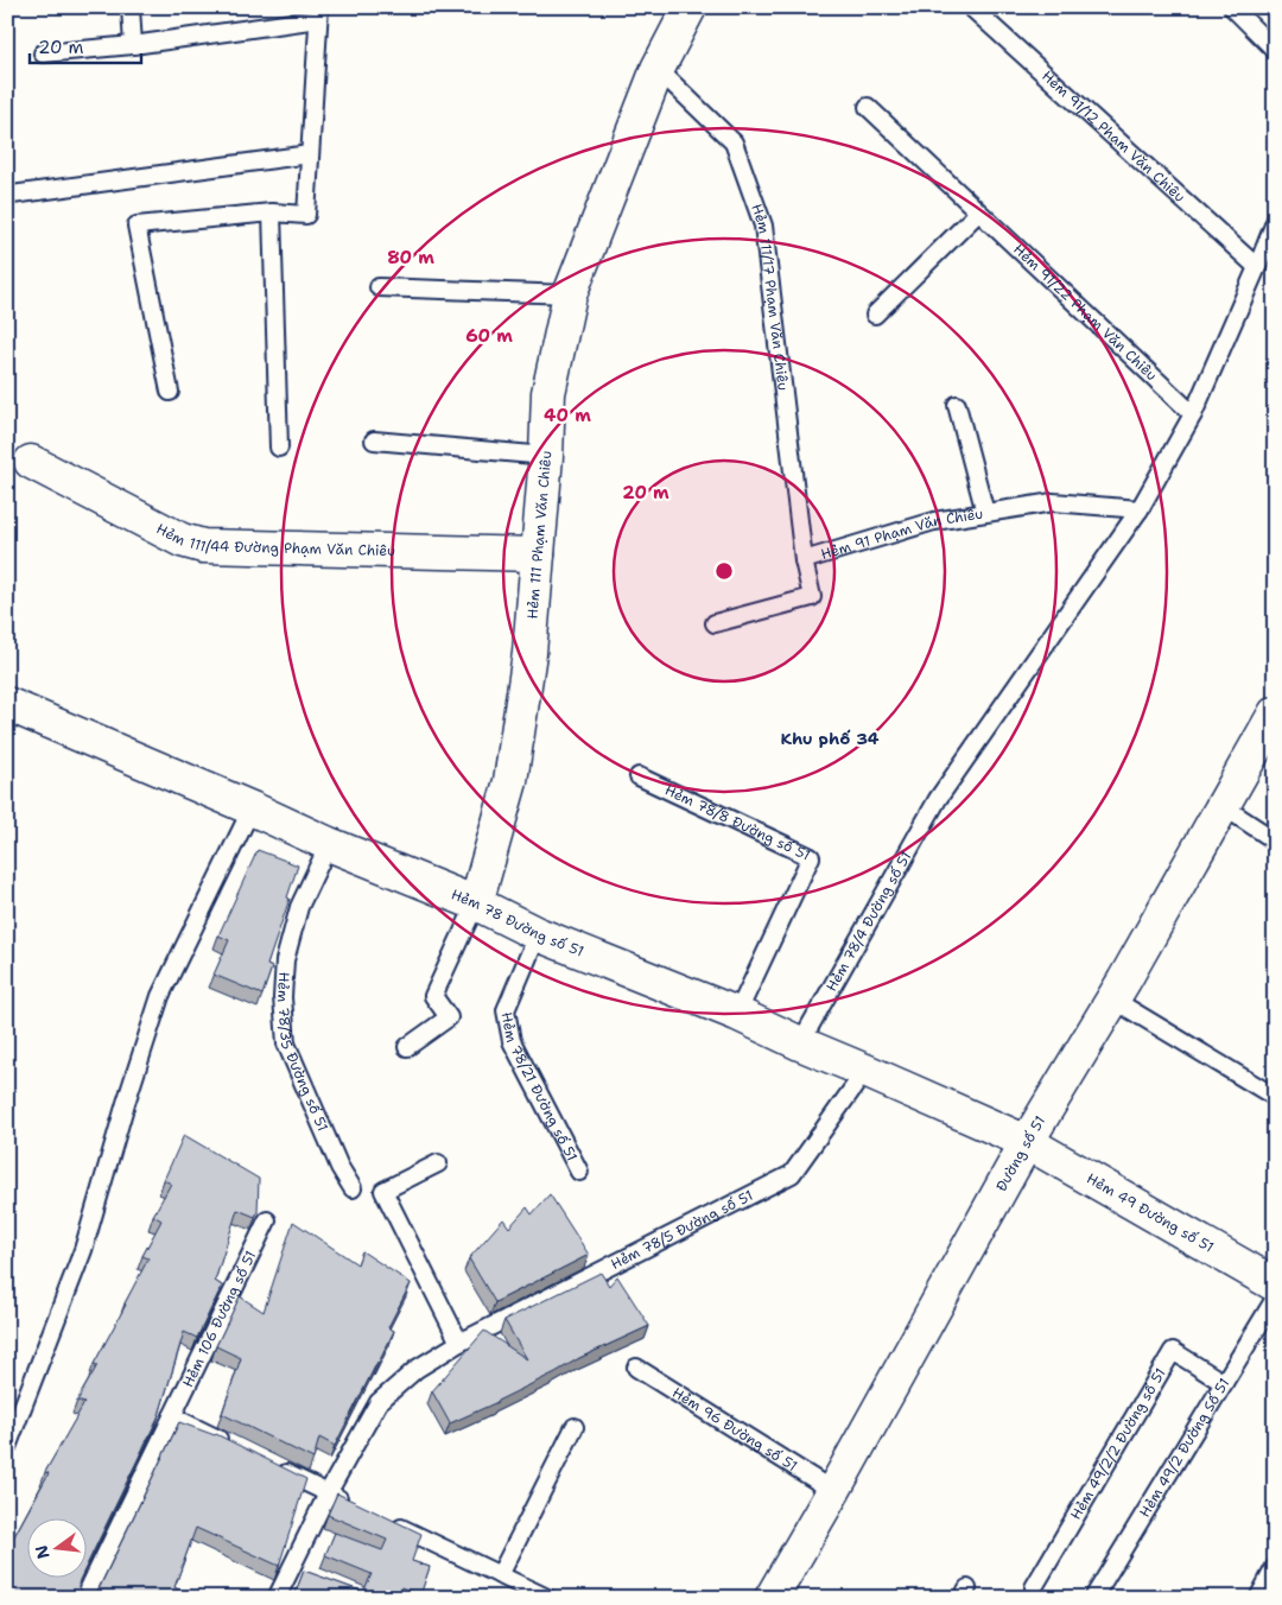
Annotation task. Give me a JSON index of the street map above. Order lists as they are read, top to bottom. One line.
{"streets":{"street":["Hẻm 111 Phạm Văn Chiêu","Hẻm 111/44 Đường Phạm Văn Chiêu","Hẻm 78 Đường số 51","Đường số 51","Hẻm 49 Đường số 51"],"lane":["Hẻm 91/12 Phạm Văn Chiêu","Hẻm 111/17 Phạm Văn Chiêu","Hẻm 91/22 Phạm Văn Chiêu","Hẻm 91 Phạm Văn Chiêu","Hẻm 78/8 Đường số 51","Hẻm 78/4 Đường số 51","Hẻm 78/35 Đường số 51","Hẻm 78/21 Đường số 51","Hẻm 78/5 Đường số 51","Hẻm 106 Đường số 51","Hẻm 96 Đường số 51","Hẻm 49/2/2 Đường số 51","Hẻm 49/2 Đường Số 51"]},"crossings":[["Hẻm 111/17 Phạm Văn Chiêu","Hẻm 111 Phạm Văn Chiêu"],["Hẻm 111/17 Phạm Văn Chiêu","Hẻm 91 Phạm Văn Chiêu"],["Hẻm 111 Phạm Văn Chiêu","Hẻm 111/44 Đường Phạm Văn Chiêu"],["Hẻm 111 Phạm Văn Chiêu","Hẻm 78 Đường số 51"],["Hẻm 91 Phạm Văn Chiêu","Hẻm 78/4 Đường số 51"],["Hẻm 78/8 Đường số 51","Hẻm 78 Đường số 51"],["Hẻm 78/4 Đường số 51","Hẻm 78 Đường số 51"],["Hẻm 78 Đường số 51","Hẻm 78/35 Đường số 51"],["Hẻm 78 Đường số 51","Hẻm 78/21 Đường số 51"],["Hẻm 78 Đường số 51","Đường số 51"],["Hẻm 78 Đường số 51","Hẻm 49 Đường số 51"],["Hẻm 78 Đường số 51","Hẻm 78/5 Đường số 51"],["Đường số 51","Hẻm 49 Đường số 51"],["Đường số 51","Hẻm 96 Đường số 51"],["Hẻm 49/2/2 Đường số 51","Hẻm 49/2 Đường Số 51"]],"districts":["Khu phố 34"],"scale_bar":"20 m","north":"left","rings":["80 m","60 m","40 m","20 m"]}
